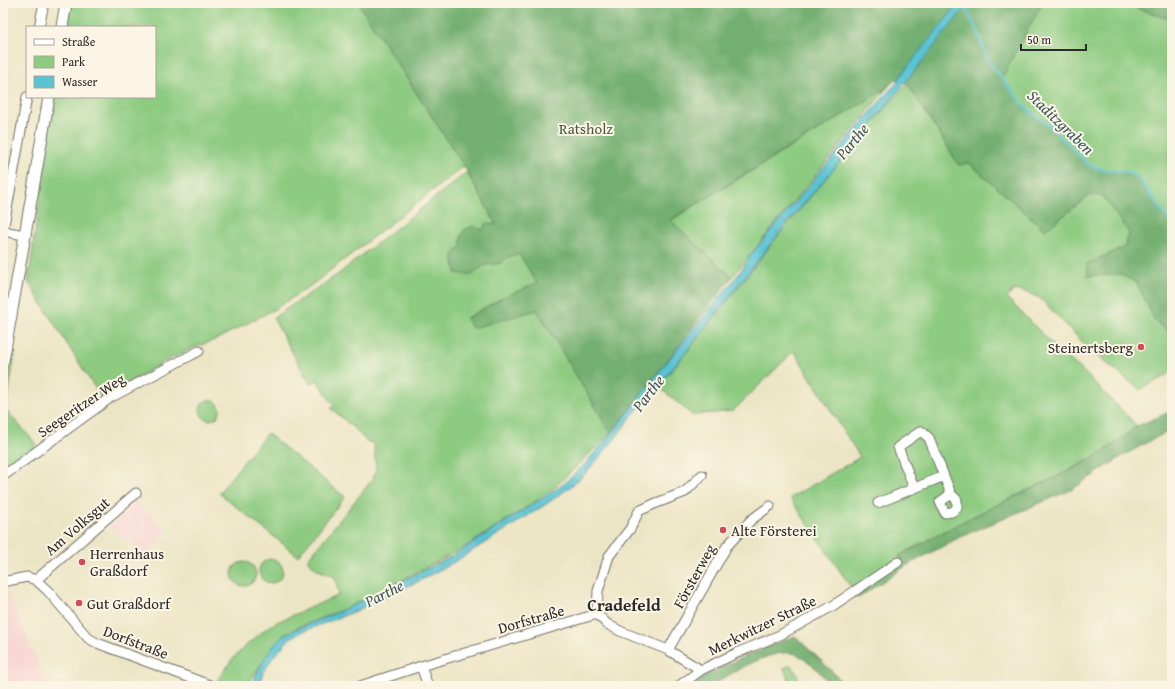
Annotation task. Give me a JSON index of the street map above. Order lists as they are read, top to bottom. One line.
{"streets":{"street":["Seegeritzer Weg","Am Volksgut","Försterweg","Dorfstraße","Merkwitzer Straße"]},"crossings":[["Am Volksgut","Dorfstraße"]],"districts":["Cradefeld"],"water":["Staditzgraben","Parthe"],"parks":["Ratsholz"],"places":["Steinertsberg","Alte Försterei","Herrenhaus Graßdorf","Gut Graßdorf"],"legend":["Straße","Park","Wasser"],"scale_bar":"50 m"}
